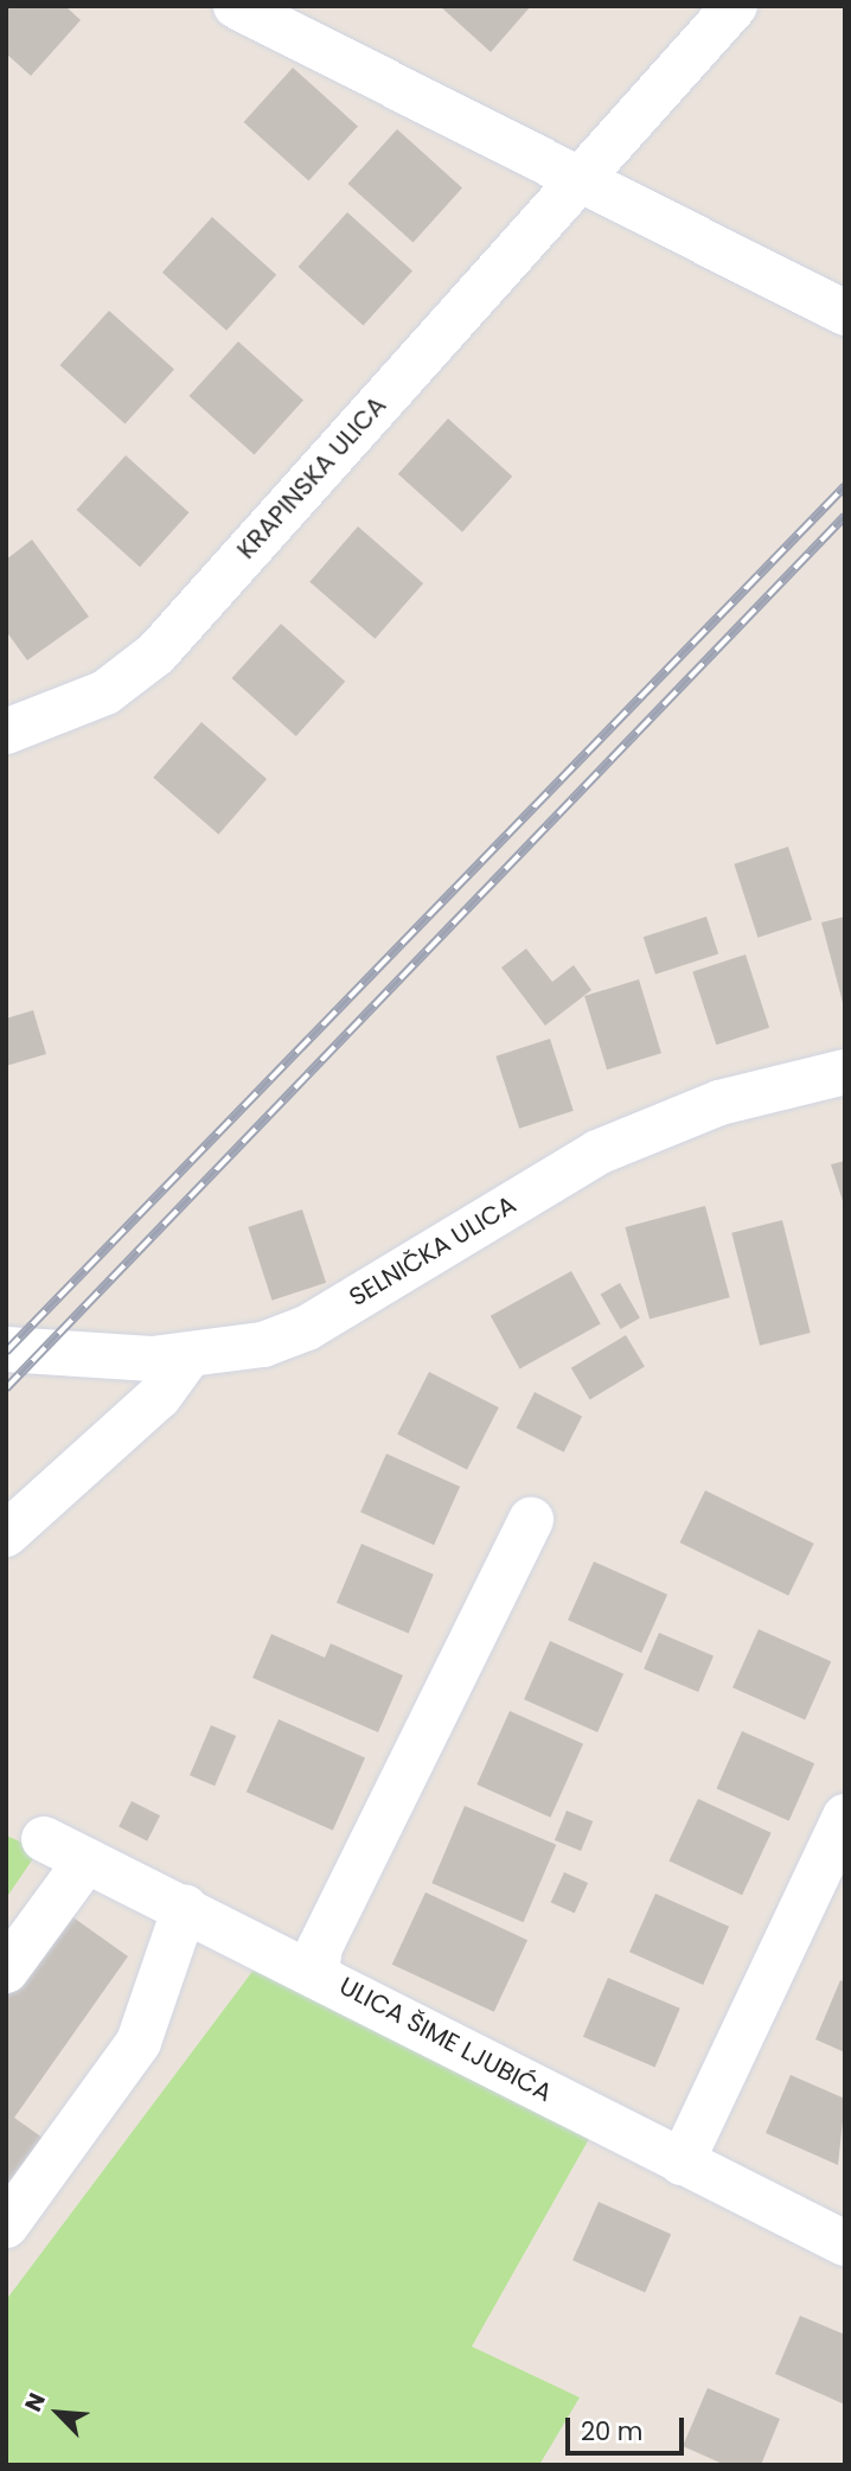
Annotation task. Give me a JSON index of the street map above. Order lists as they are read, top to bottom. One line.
{"streets":{"street":["KRAPINSKA ULICA","SELNIČKA ULICA","ULICA ŠIME LJUBIĆA"]},"scale_bar":"20 m","north":"top left"}
